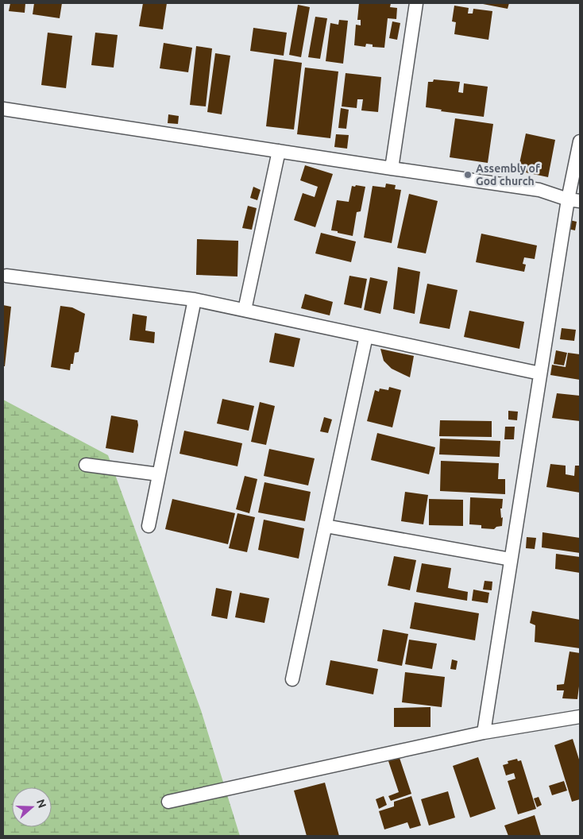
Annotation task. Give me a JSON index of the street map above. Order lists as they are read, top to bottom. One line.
{"places":["Assembly of God church"],"north":"right"}
